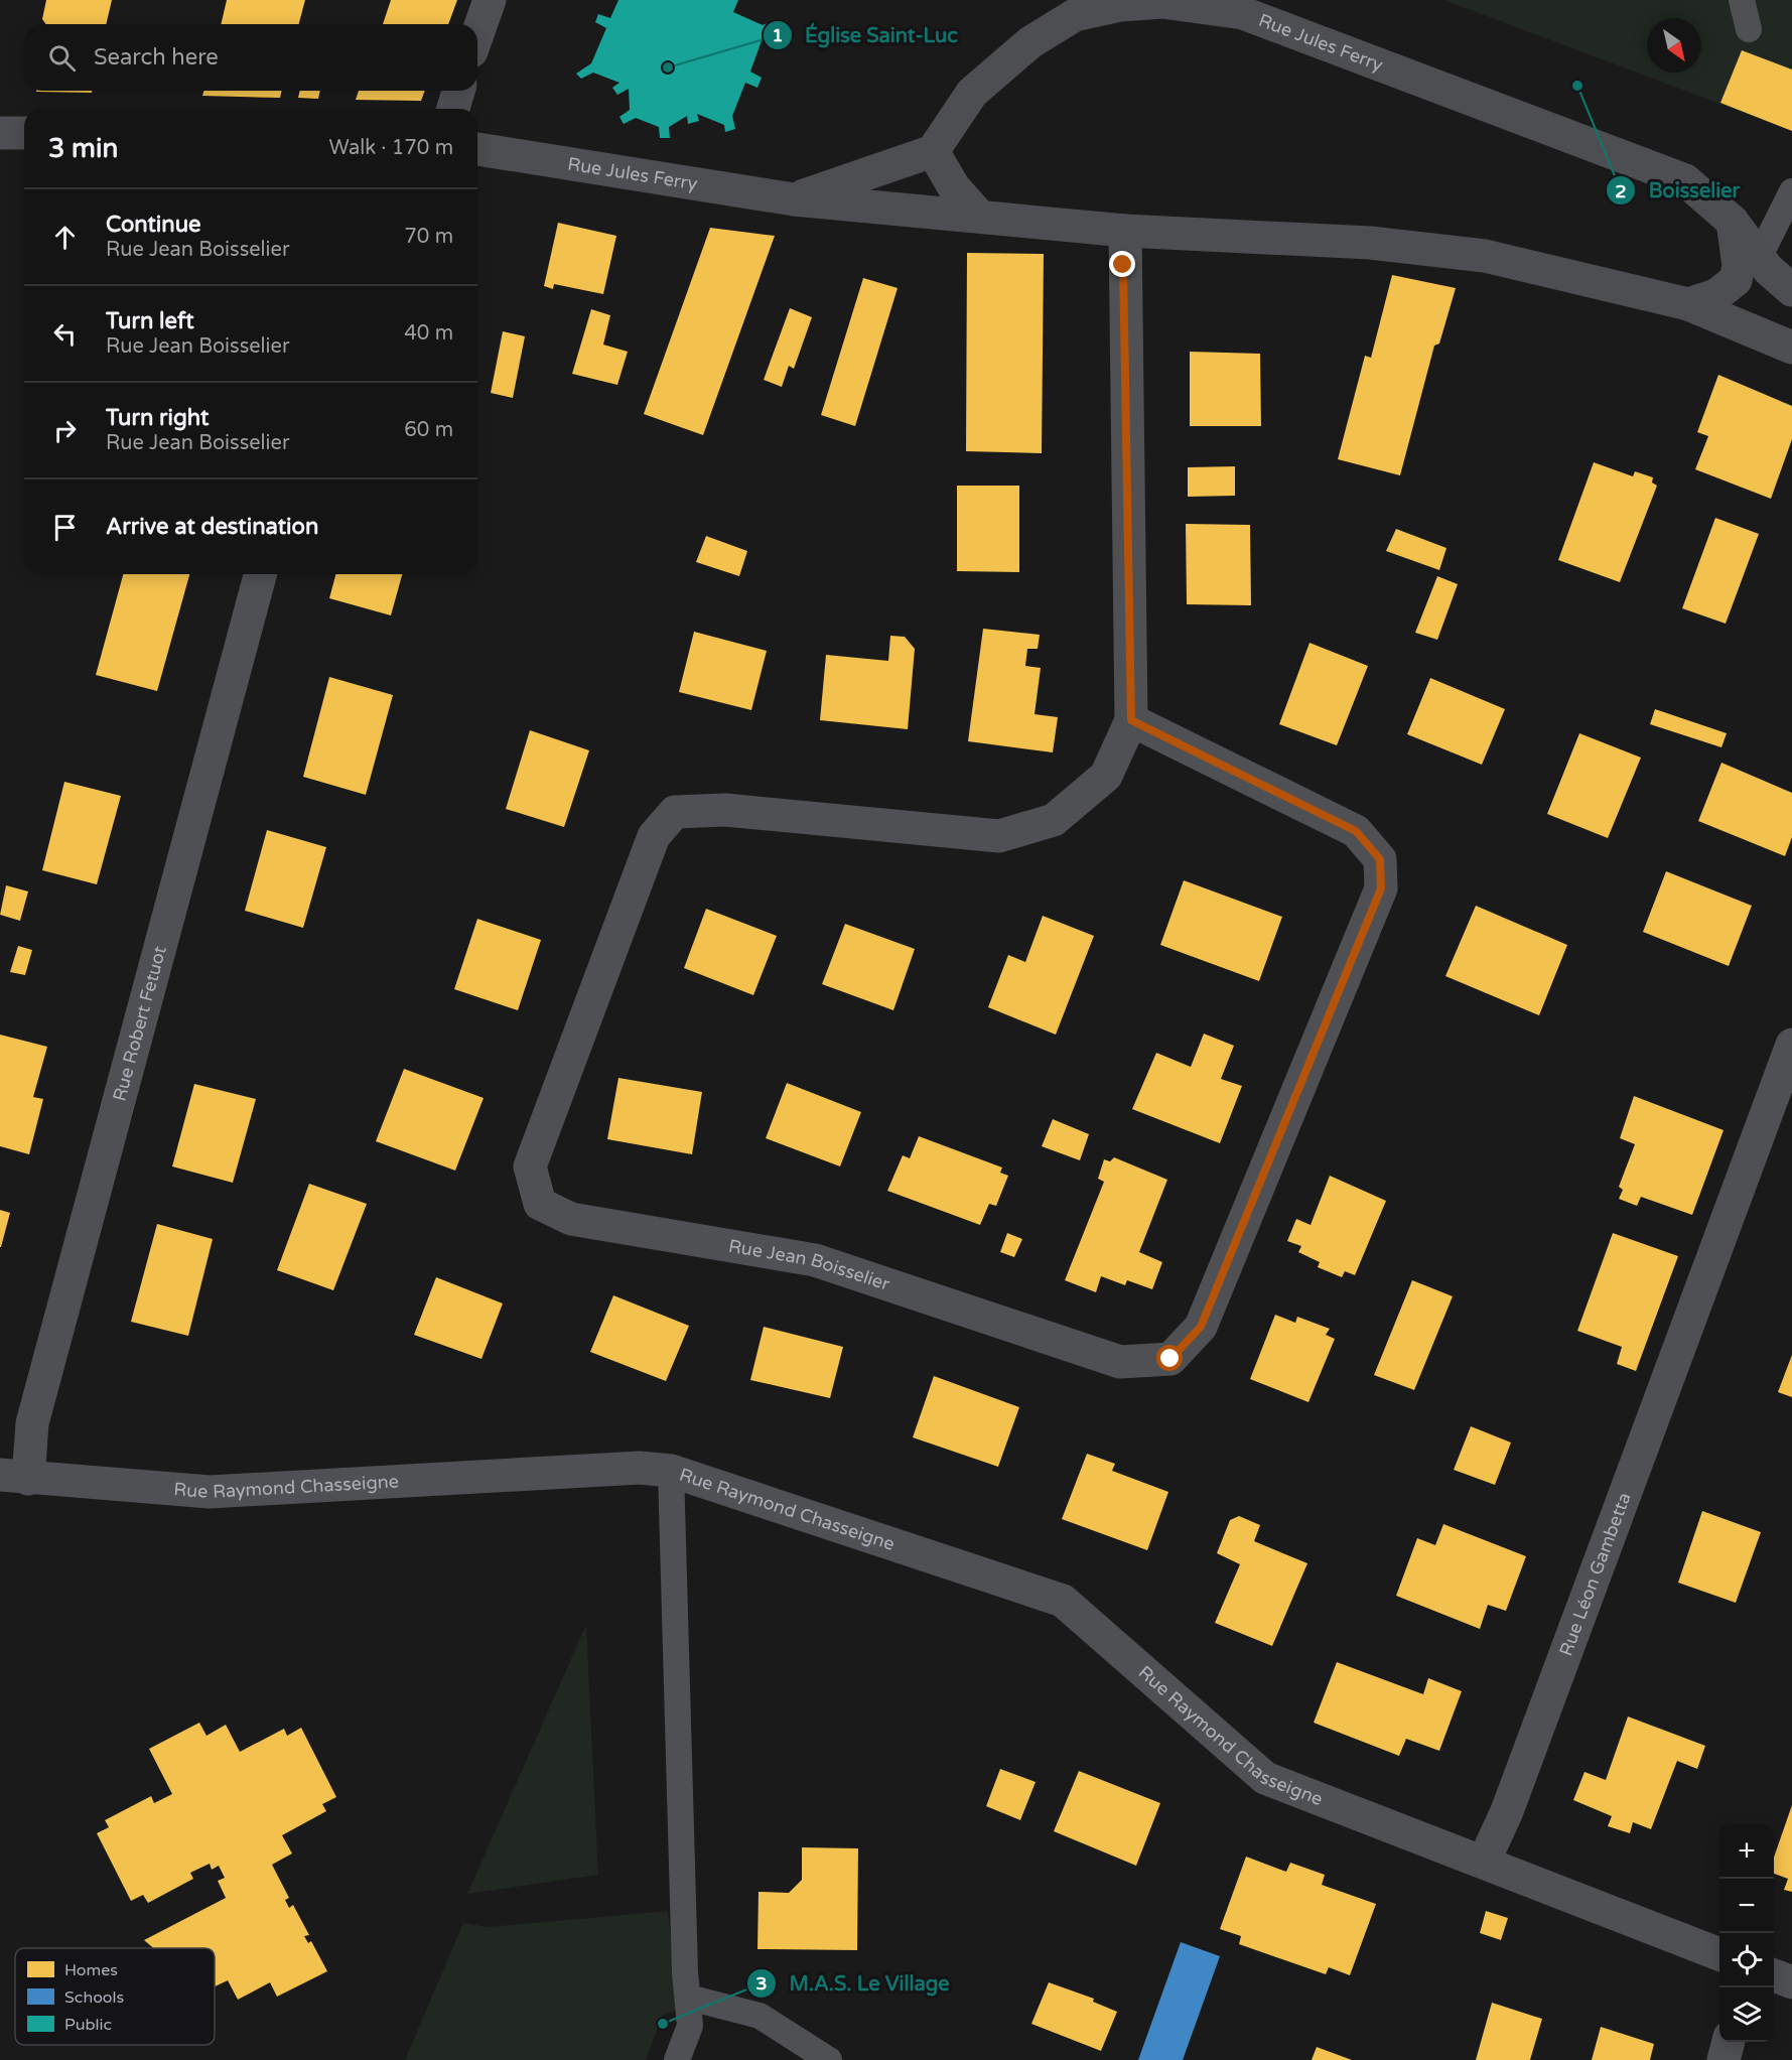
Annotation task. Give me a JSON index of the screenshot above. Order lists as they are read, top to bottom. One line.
{"streets":{"street":["Rue Jules Ferry","Rue Robert Fetuot","Rue Jean Boisselier","Rue Raymond Chasseigne","Rue Léon Gambetta"]},"crossings":[["Rue Jules Ferry","Rue Jean Boisselier"],["Rue Robert Fetuot","Rue Raymond Chasseigne"],["Rue Raymond Chasseigne","Rue Léon Gambetta"]],"places":["Église Saint-Luc","Boisselier","M.A.S. Le Village"],"legend":["Homes","Schools","Public"],"north":"bottom right","page":{"search":"Search here","heading":["3 min","Walk · 170 m"],"list":[["Continue","Rue Jean Boisselier","70 m"],["Turn left","Rue Jean Boisselier","40 m"],["Turn right","Rue Jean Boisselier","60 m"],"Arrive at destination"],"map_buttons":["+","−"]}}
